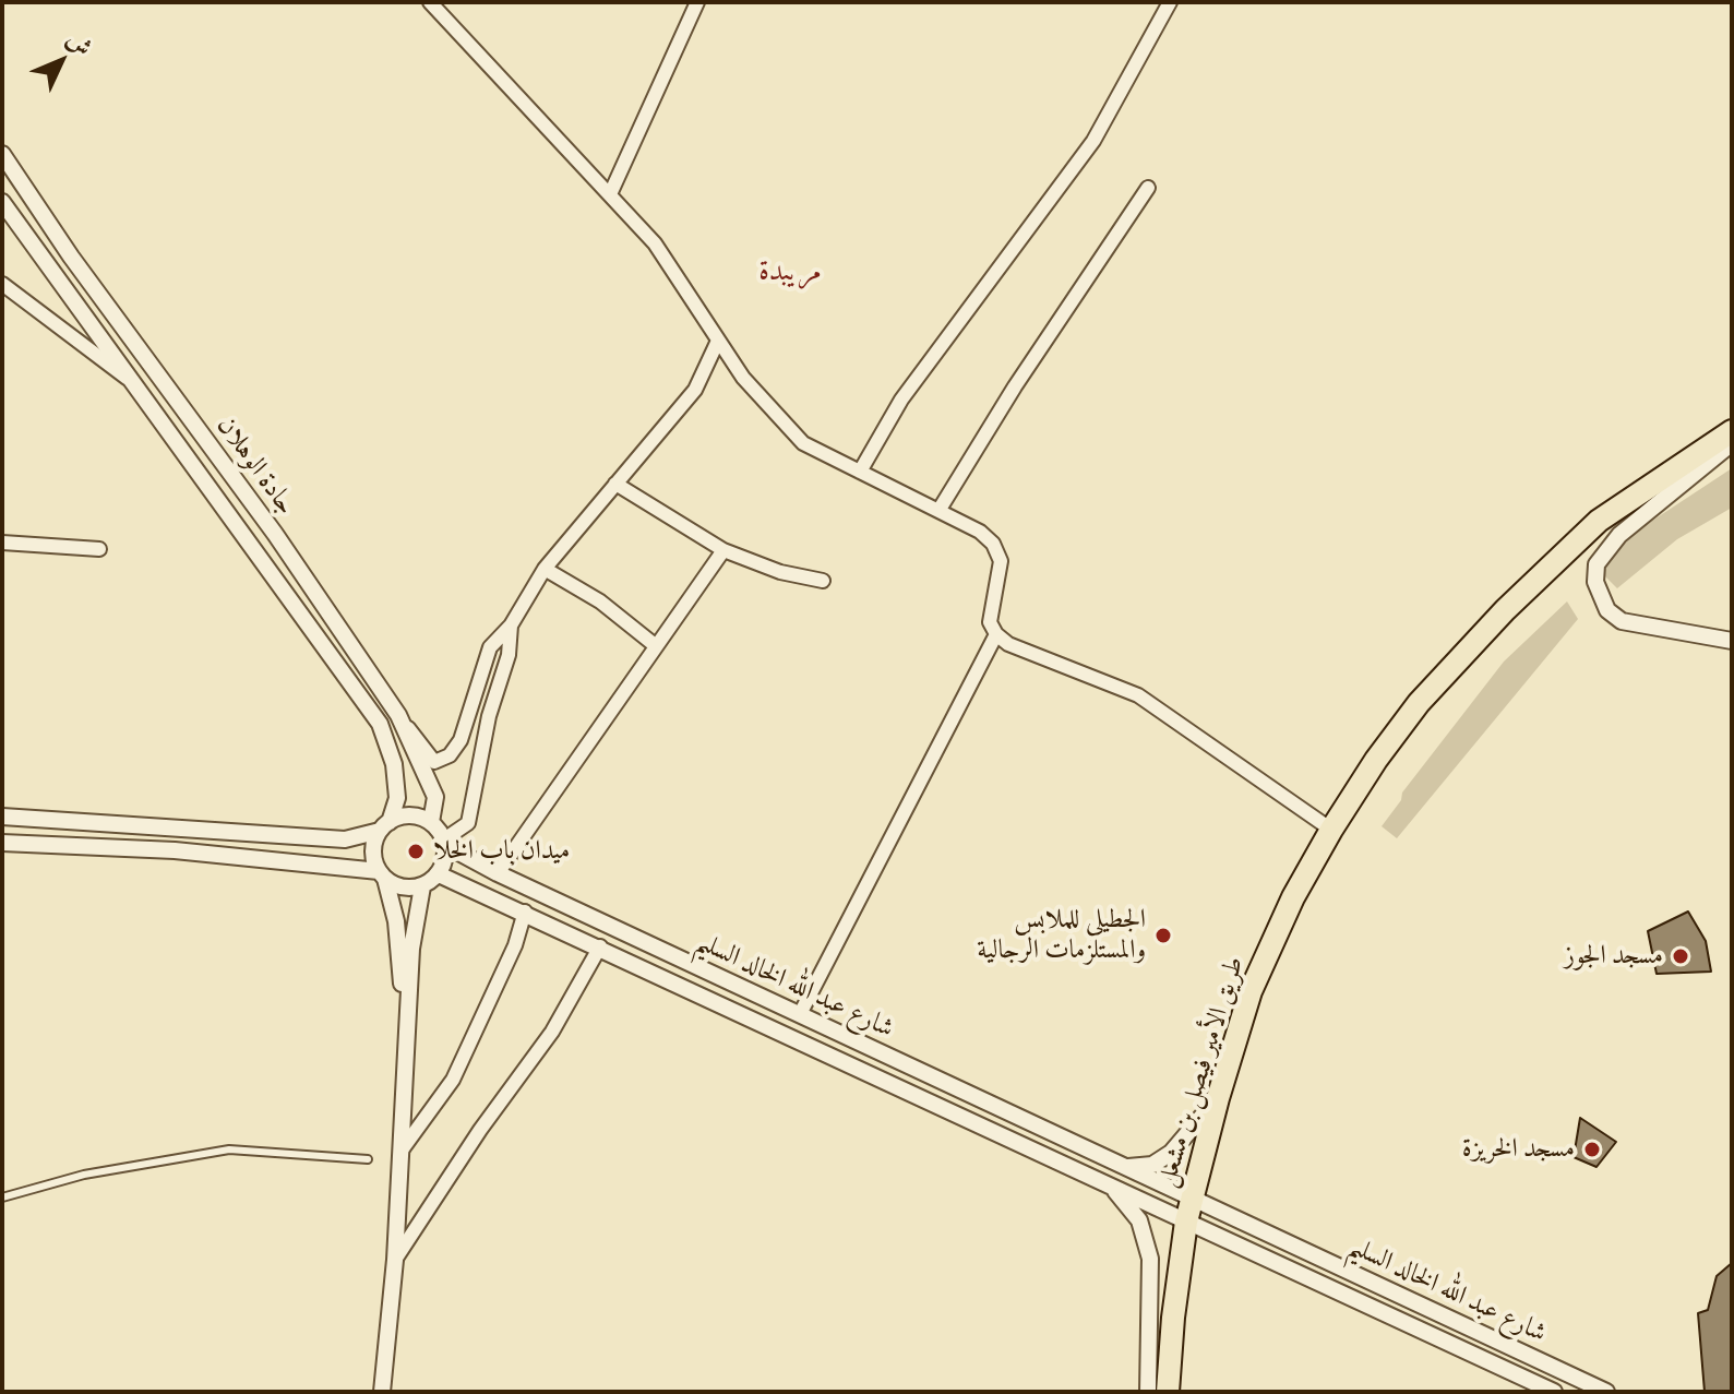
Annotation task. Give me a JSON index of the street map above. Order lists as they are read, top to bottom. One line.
{"streets":{"highway":["طريق الأمير فيصل بن مشعل"],"street":["جادة الوهلان","شارع عبد الله الخالد السليم"]},"crossings":[["جادة الوهلان","شارع عبد الله الخالد السليم"],["شارع عبد الله الخالد السليم","طريق الأمير فيصل بن مشعل"]],"districts":["مريبدة"],"places":["ميدان باب الخلا","الجطيلي للملابس والمستلزمات الرجالية","مسجد الجوز","مسجد الخريزة"],"north":"top right"}
